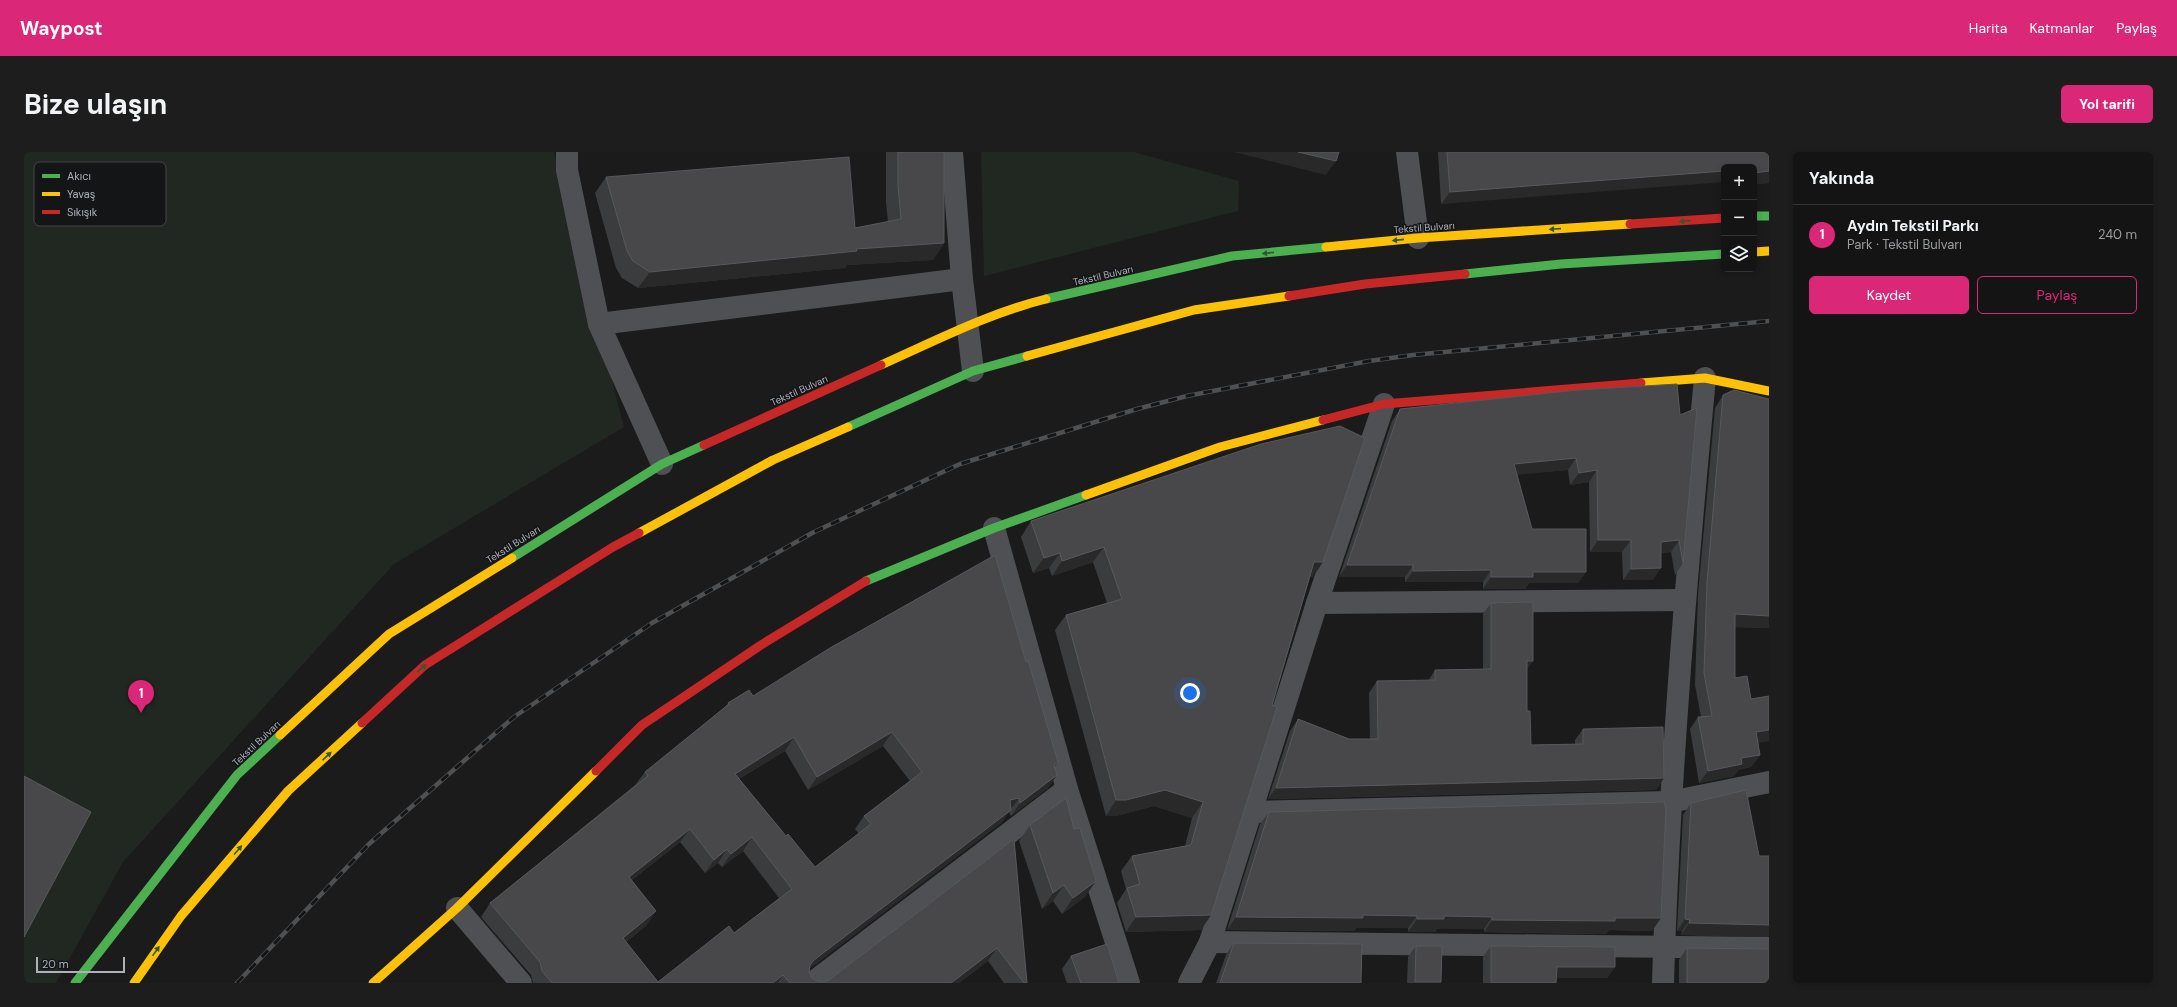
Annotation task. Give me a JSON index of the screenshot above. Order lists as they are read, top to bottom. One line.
{"streets":{"main road":["Tekstil Bulvarı"]},"legend":["Akıcı","Yavaş","Sıkışık"],"scale_bar":"20 m","page":{"header":"Waypost","nav":["Harita","Katmanlar","Paylaş"],"buttons":["Yol tarifi",["Kaydet","Paylaş"]],"title":"Bize ulaşın","heading":"Yakında","map_buttons":["+","−"],"list":[{"mark":"1","name":"Aydın Tekstil Parkı","note":"Park · Tekstil Bulvarı","value":"240 m"}],"pins":"1","scale":"20 m"}}
